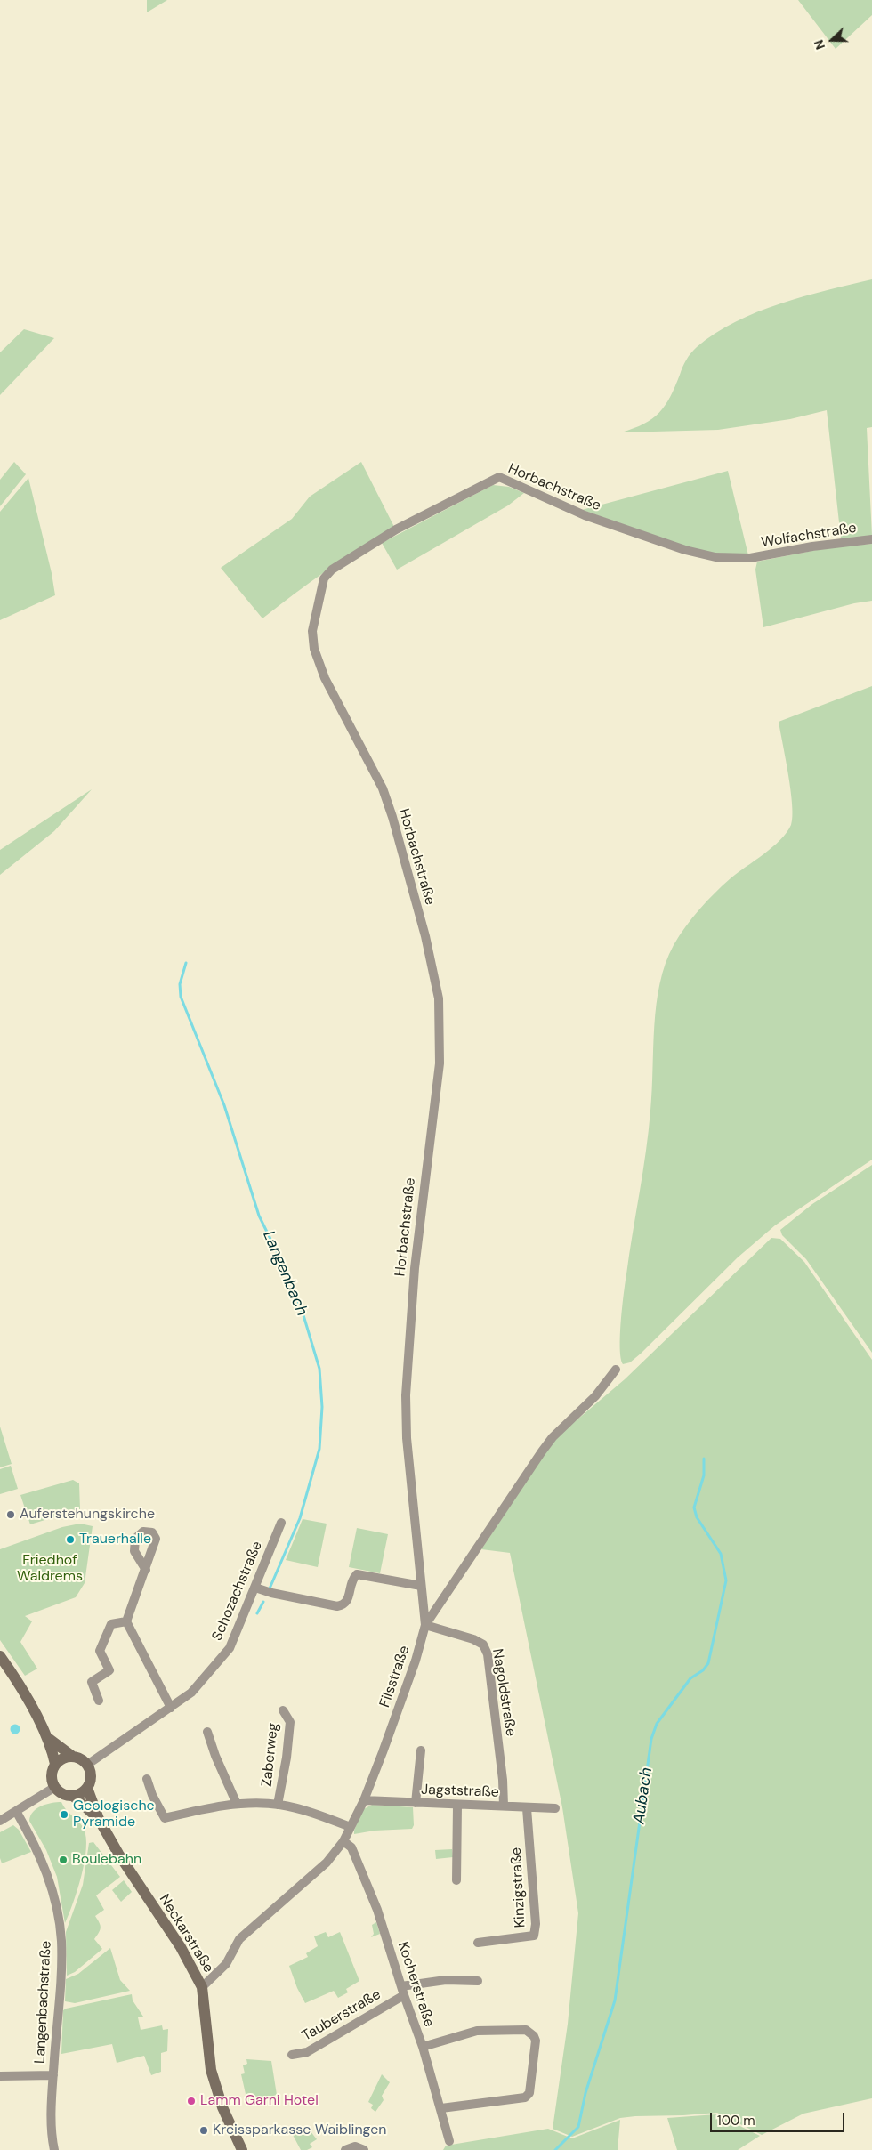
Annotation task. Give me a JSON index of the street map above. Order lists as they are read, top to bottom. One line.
{"streets":{"street":["Horbachstraße","Wolfachstraße","Schozachstraße","Filsstraße","Nagoldstraße","Zaberweg","Jagststraße","Kinzigstraße","Neckarstraße","Kocherstraße","Langenbachstraße","Tauberstraße"]},"crossings":[["Horbachstraße","Wolfachstraße"],["Horbachstraße","Filsstraße"],["Horbachstraße","Nagoldstraße"],["Schozachstraße","Neckarstraße"],["Filsstraße","Nagoldstraße"],["Filsstraße","Jagststraße"],["Filsstraße","Neckarstraße"],["Filsstraße","Kocherstraße"],["Nagoldstraße","Jagststraße"],["Jagststraße","Kinzigstraße"],["Kocherstraße","Tauberstraße"]],"water":["Langenbach","Aubach"],"parks":["Friedhof Waldrems"],"places":["Auferstehungskirche","Trauerhalle","Geologische Pyramide","Boulebahn","Lamm Garni Hotel","Kreissparkasse Waiblingen"],"scale_bar":"100 m","north":"left"}
